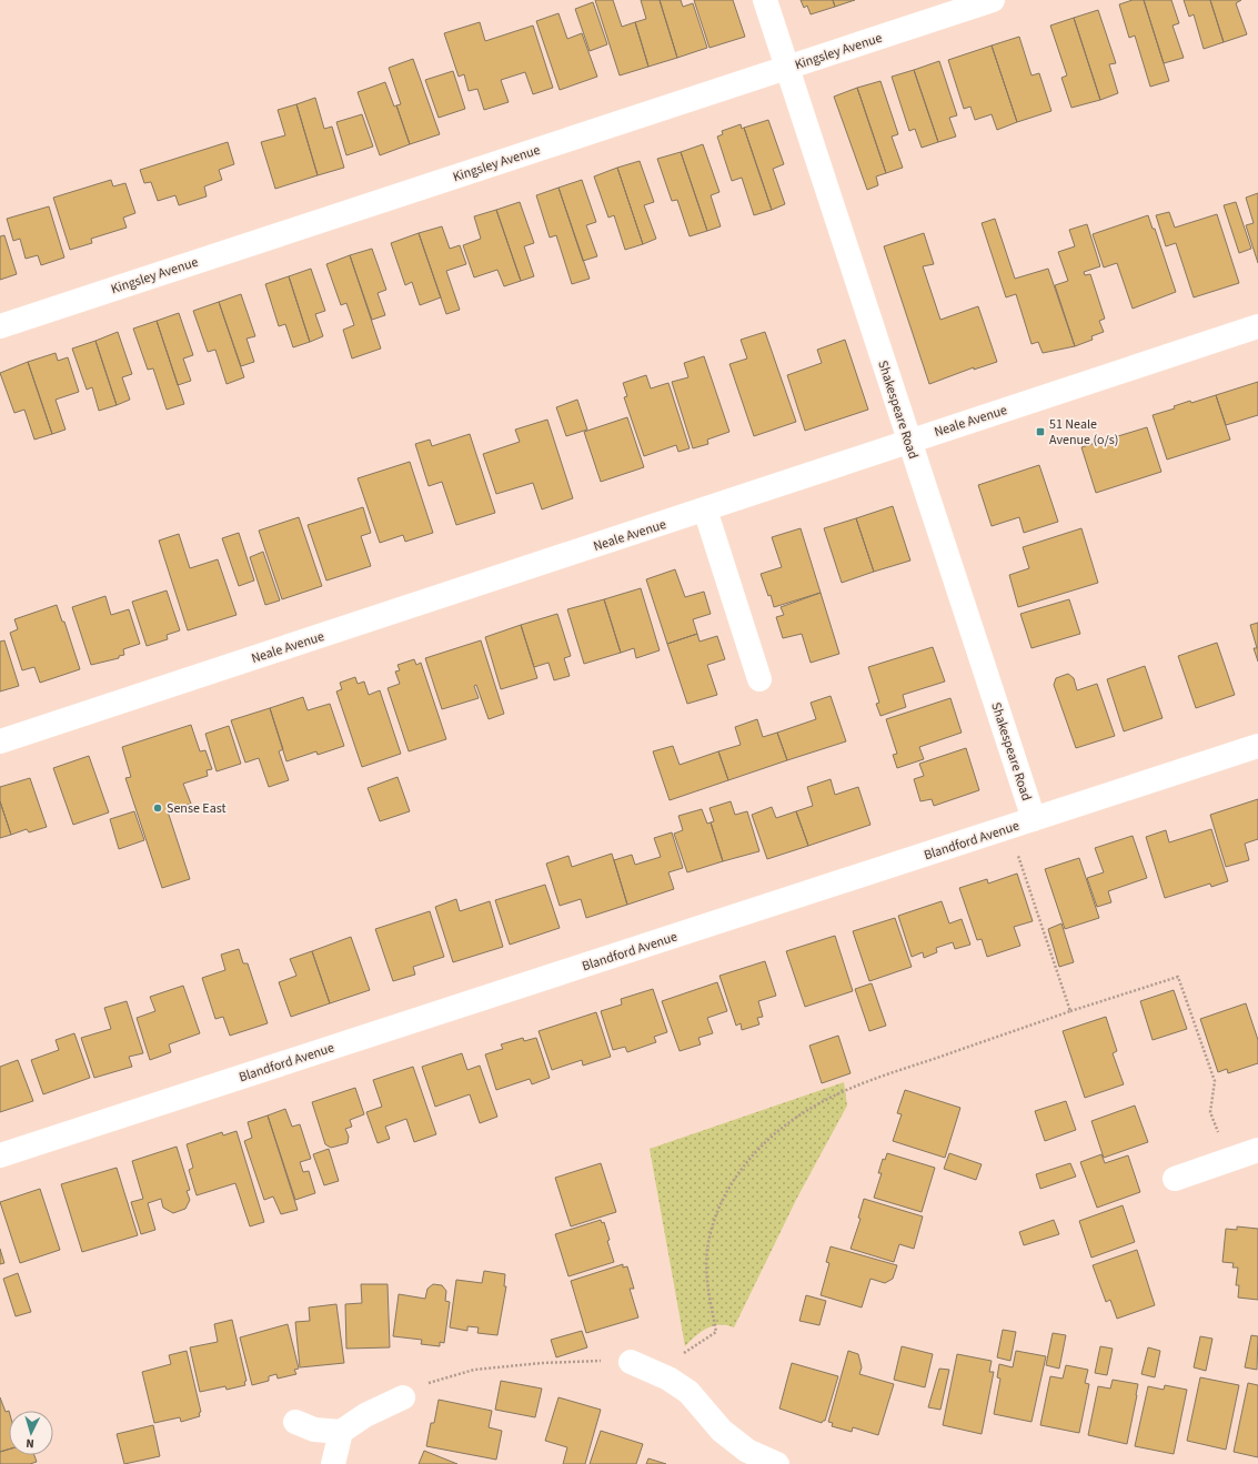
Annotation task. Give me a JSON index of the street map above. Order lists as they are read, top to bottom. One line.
{"streets":{"street":["Kingsley Avenue","Shakespeare Road","Neale Avenue","Blandford Avenue"]},"crossings":[["Kingsley Avenue","Shakespeare Road"],["Shakespeare Road","Neale Avenue"],["Shakespeare Road","Blandford Avenue"]],"places":{"transit":["51 Neale Avenue (o/s)"],"other":["Sense East"]},"north":"bottom"}
